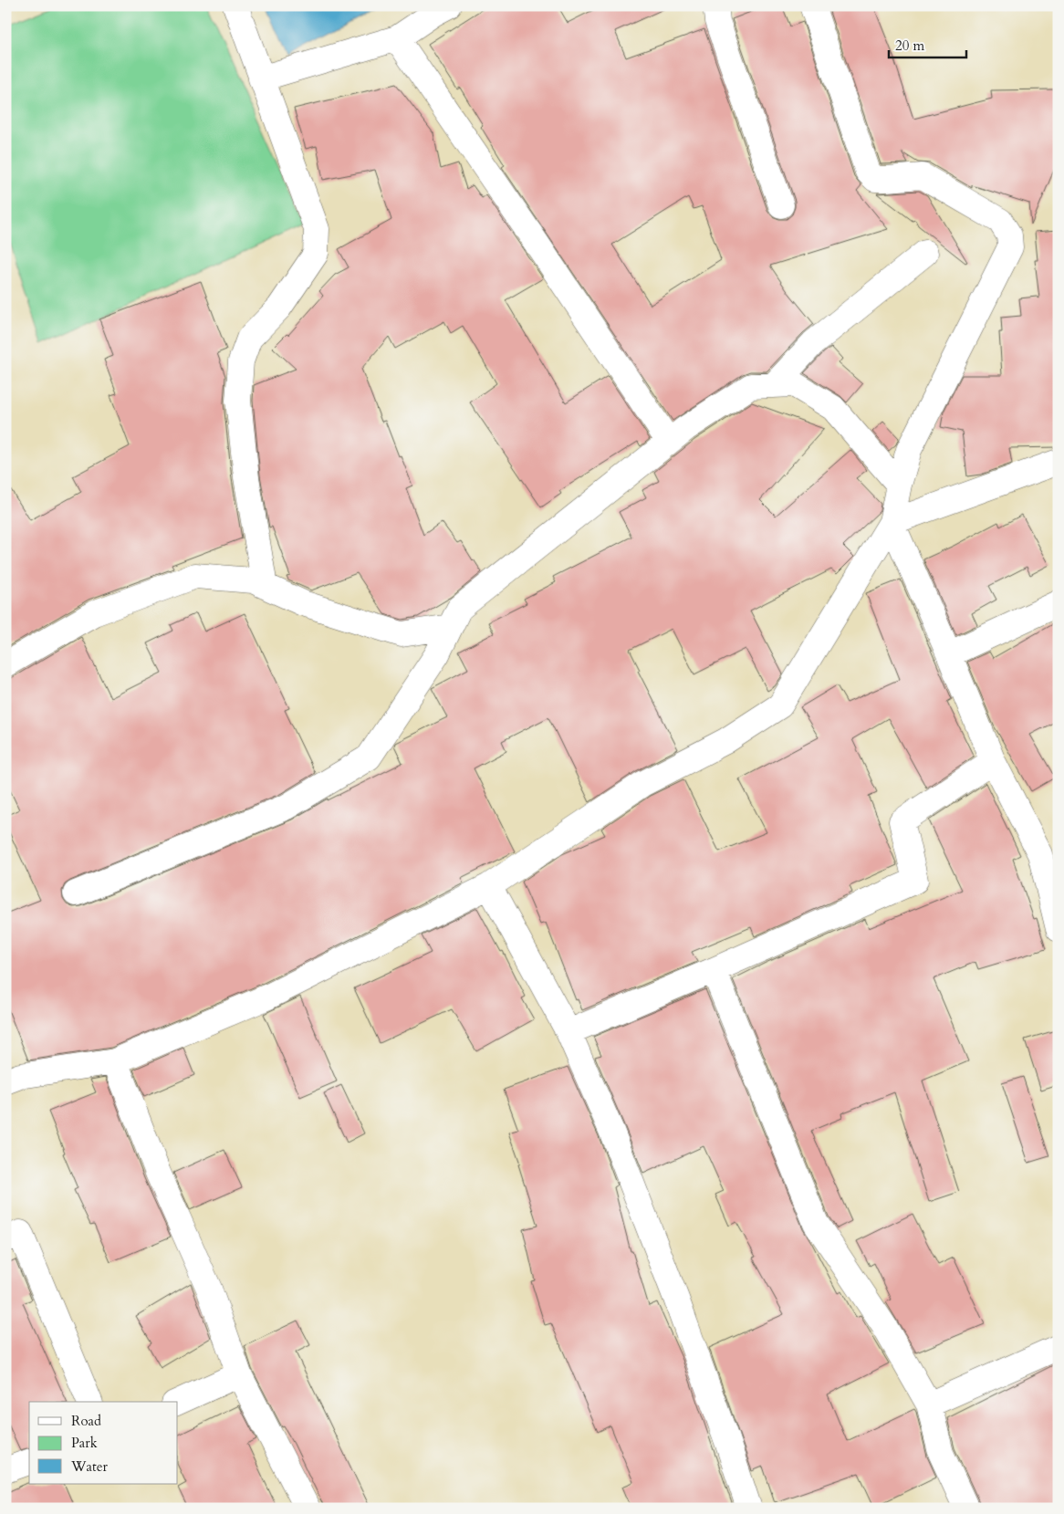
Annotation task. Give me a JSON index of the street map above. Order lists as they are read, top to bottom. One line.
{"legend":["Road","Park","Water"],"scale_bar":"20 m"}
